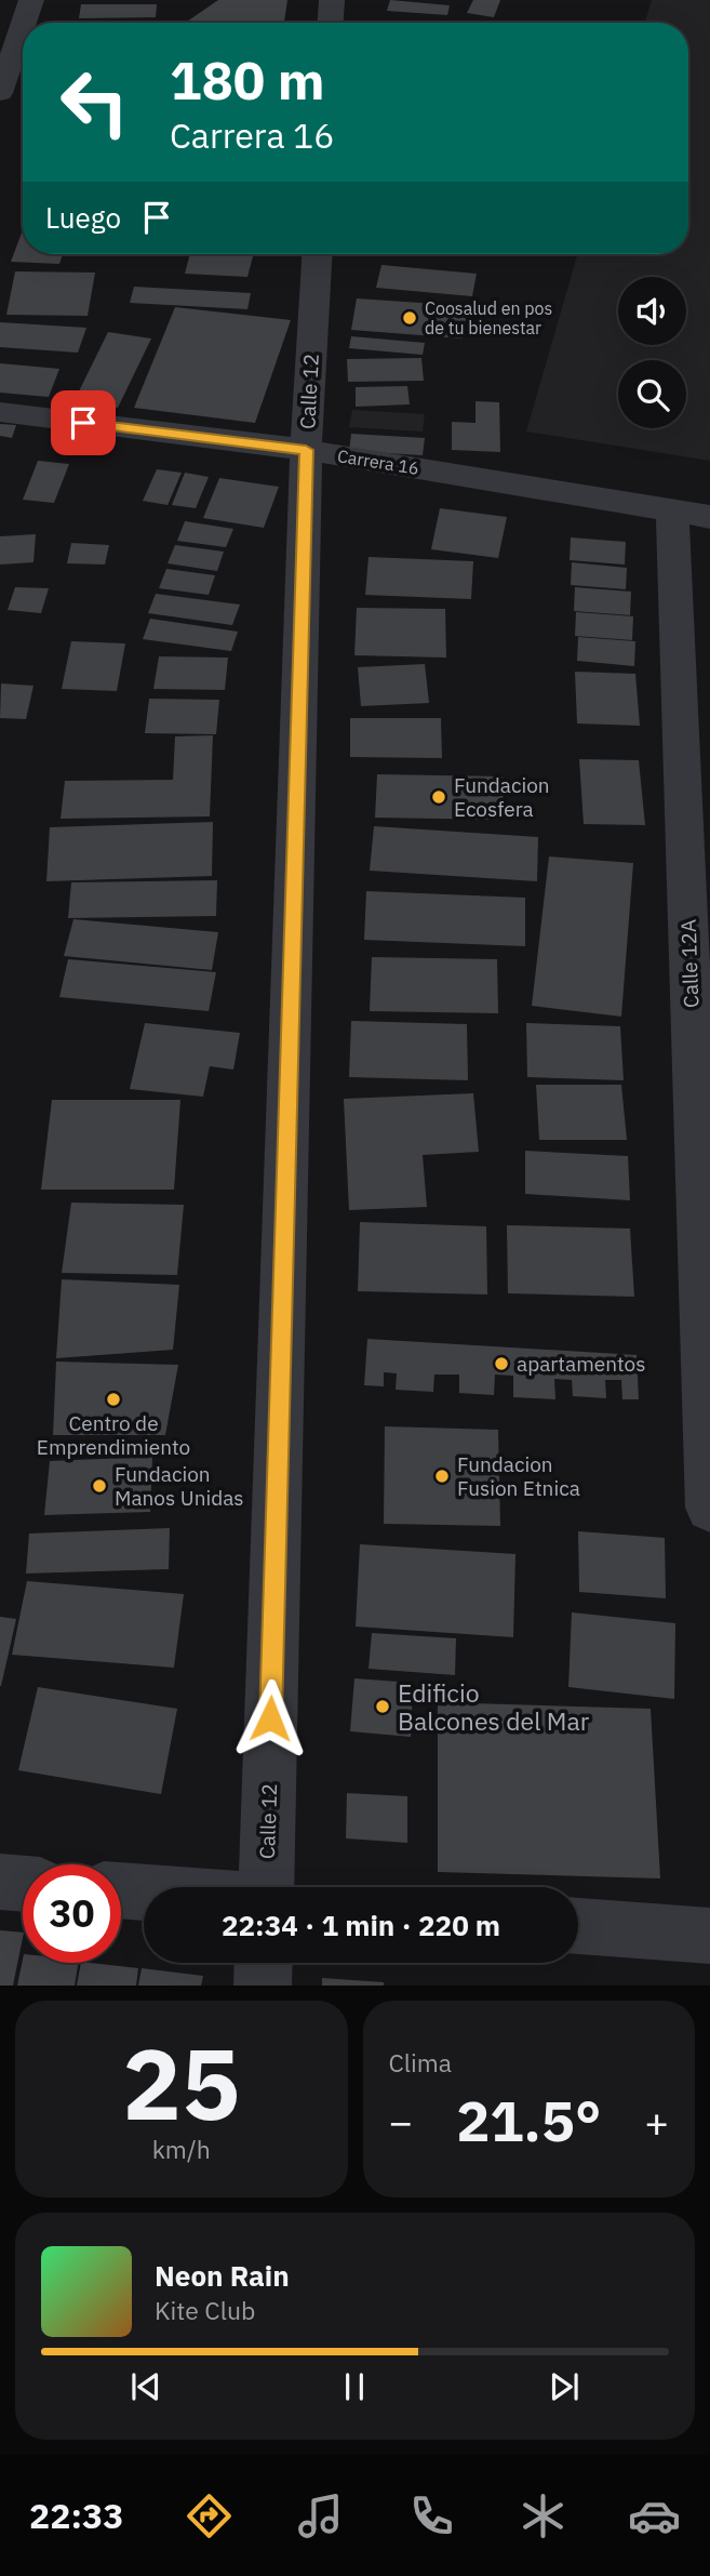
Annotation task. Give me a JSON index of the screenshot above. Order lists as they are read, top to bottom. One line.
{"streets":{"street":["Calle 12","Carrera 16","Calle 12A"]},"crossings":[["Calle 12","Carrera 16"],["Carrera 16","Calle 12A"]],"places":["Coosalud en pos de tu bienestar","Fundacion Ecosfera","apartamentos","Centro de Emprendimiento","Fundacion Fusion Etnica","Fundacion Manos Unidas","Edificio Balcones del Mar"],"page":{"turn":["180 m","Carrera 16"],"then":"Luego","limit":"30","trip":"22:34 · 1 min · 220 m","tile":[["25","km/h"],"Clima"],"heat":["−","21.5°","+"],"song":["Neon Rain","Kite Club"],"tabs":"22:33"}}
